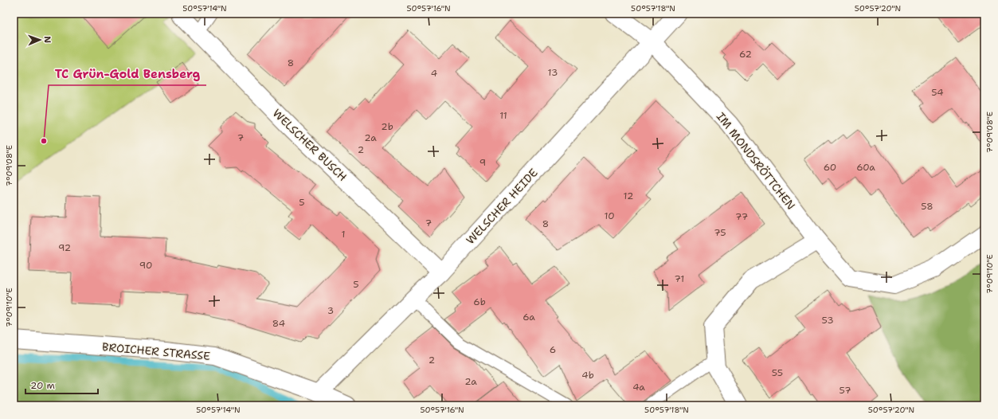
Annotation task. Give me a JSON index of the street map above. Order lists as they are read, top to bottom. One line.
{"streets":{"street":["WELSCHER BUSCH","IM MONDSRÖTTCHEN","WELSCHER HEIDE","BROICHER STRASSE"]},"crossings":[["WELSCHER BUSCH","WELSCHER HEIDE"],["IM MONDSRÖTTCHEN","WELSCHER HEIDE"],["WELSCHER HEIDE","BROICHER STRASSE"]],"places":["TC Grün-Gold Bensberg"],"house_numbers":["62","8","13","4","54","11","2b","7","2a","2","9","60","60a","12","5","58","10","77","7","8","75","1","92","90","71","5","6b","3","6a","53","84","6","2","55","4b","2a","4a","57"],"scale_bar":"20 m","north":"right","coordinates":["50°57'14\"N","50°57'16\"N","50°57'18\"N","50°57'20\"N","7°09'08\"E","7°09'10\"E"]}
